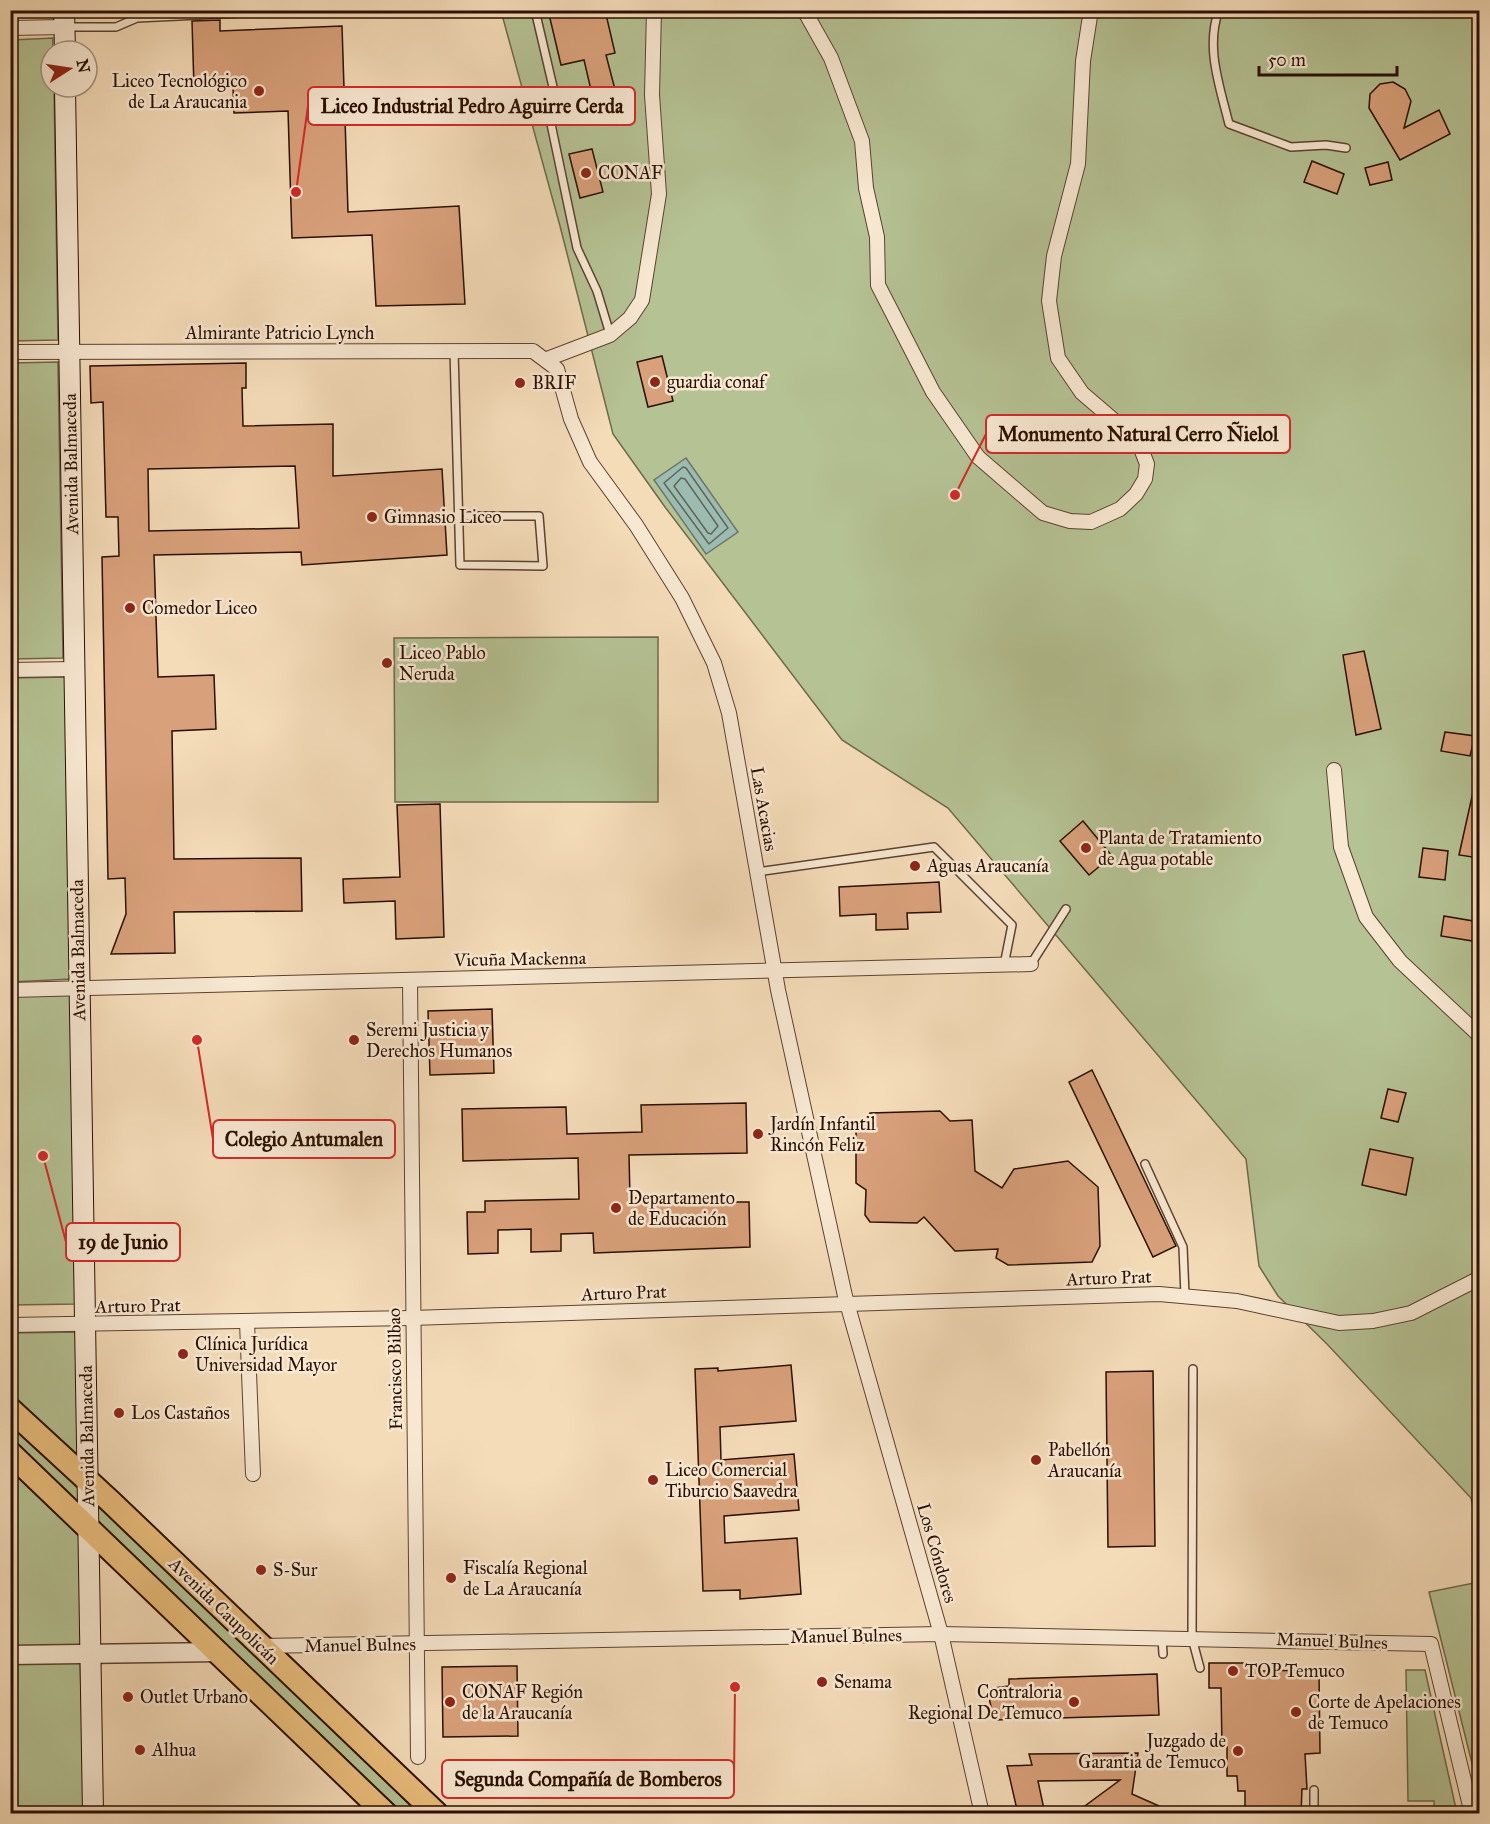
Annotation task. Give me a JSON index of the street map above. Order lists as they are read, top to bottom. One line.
{"streets":{"main road":["Avenida Balmaceda","Avenida Caupolicán"],"street":["Almirante Patricio Lynch","Las Acacias","Vicuña Mackenna","Arturo Prat","Francisco Bilbao","Los Cóndores","Manuel Bulnes"]},"crossings":[["Almirante Patricio Lynch","Avenida Balmaceda"],["Almirante Patricio Lynch","Las Acacias"],["Avenida Balmaceda","Vicuña Mackenna"],["Avenida Balmaceda","Arturo Prat"],["Avenida Balmaceda","Avenida Caupolicán"],["Las Acacias","Vicuña Mackenna"],["Las Acacias","Arturo Prat"],["Las Acacias","Los Cóndores"],["Vicuña Mackenna","Francisco Bilbao"],["Arturo Prat","Francisco Bilbao"],["Arturo Prat","Los Cóndores"],["Francisco Bilbao","Manuel Bulnes"],["Los Cóndores","Manuel Bulnes"],["Avenida Caupolicán","Manuel Bulnes"]],"places":["Liceo Tecnológico de La Araucania","CONAF","Liceo Industrial Pedro Aguirre Cerda","guardia conaf","BRIF","Monumento Natural Cerro Ñielol","Gimnasio Liceo","Comedor Liceo","Liceo Pablo Neruda","Planta de Tratamiento de Agua potable","Aguas Araucanía","Colegio Antumalen","Seremi Justicia y Derechos Humanos","Jardín Infantil Rincón Feliz","19 de Junio","Departamento de Educación","Clínica Jurídica Universidad Mayor","Los Castaños","Pabellón Araucanía","Liceo Comercial Tiburcio Saavedra","S-Sur","Fiscalía Regional de La Araucanía","TOP Temuco","Senama","Segunda Compañía de Bomberos","Outlet Urbano","CONAF Región de la Araucanía","Contraloria Regional De Temuco","Corte de Apelaciones de Temuco","Alhua","Juzgado de Garantia de Temuco"],"scale_bar":"50 m","north":"right"}
